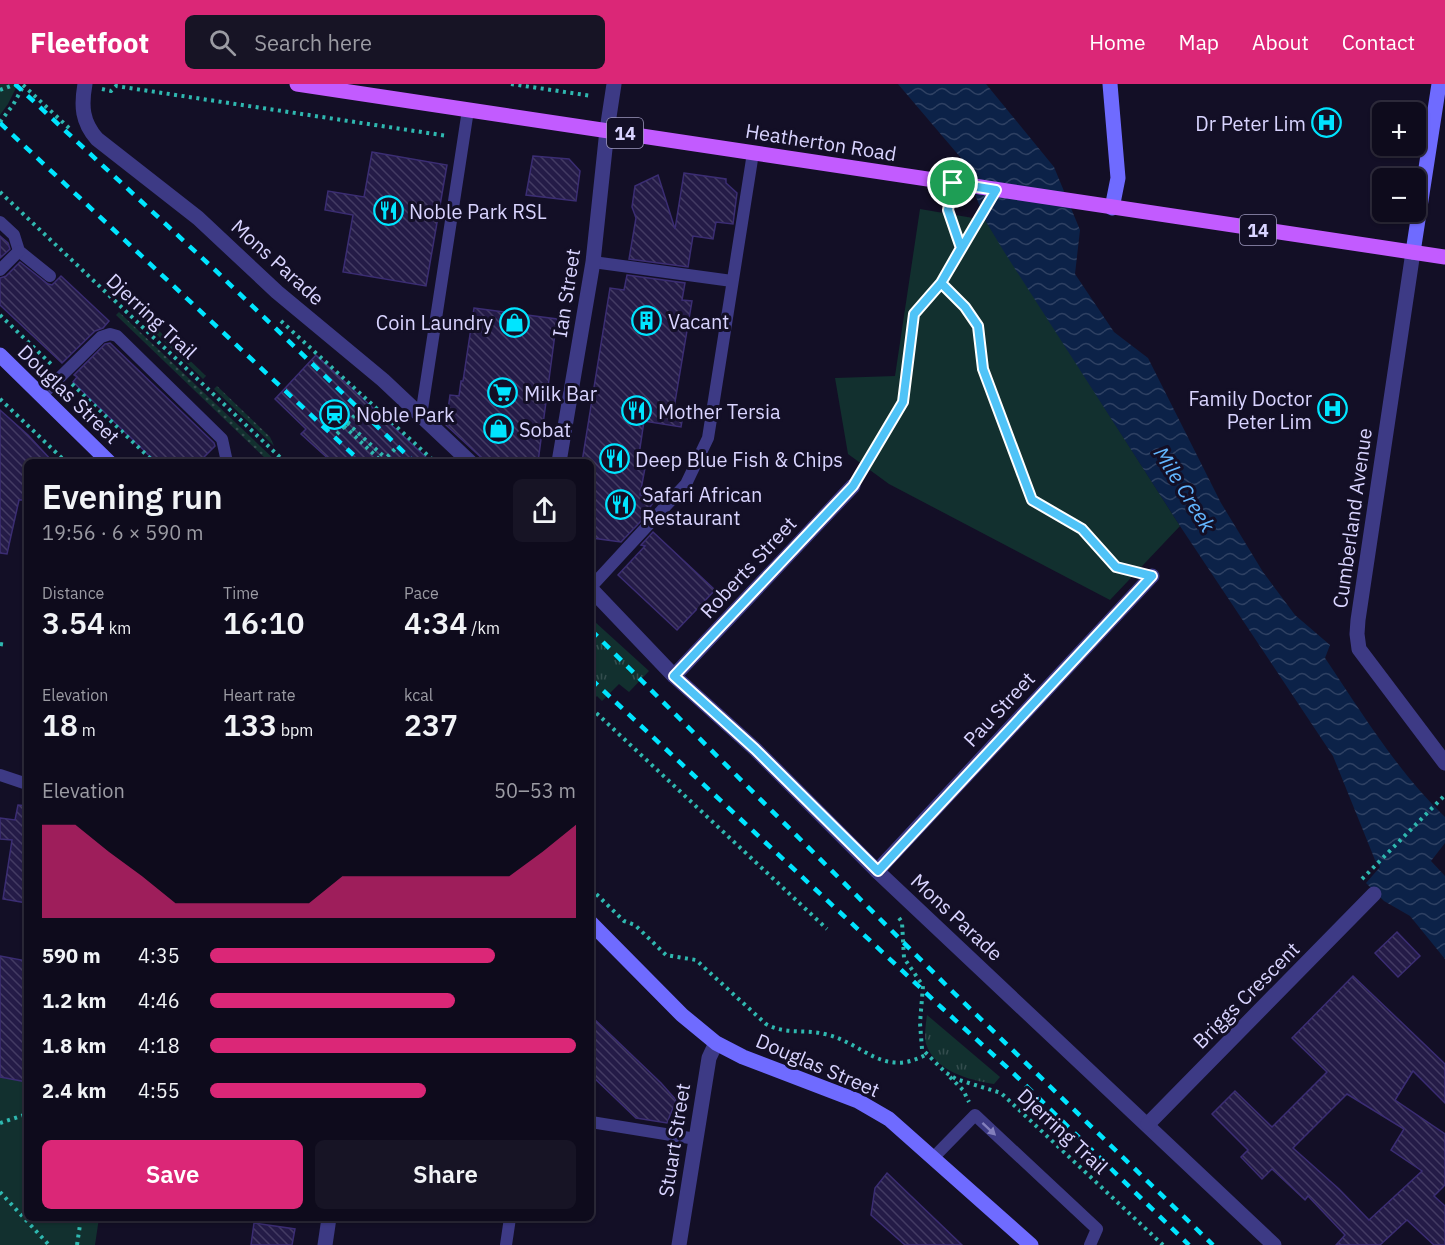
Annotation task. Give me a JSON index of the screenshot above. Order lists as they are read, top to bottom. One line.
{"streets":{"main road":["14","Heatherton Road","Douglas Street"],"street":["Mons Parade","Ian Street","Cumberland Avenue","Roberts Street","Pau Street","Briggs Crescent","Stuart Street"],"path":["Djerring Trail"]},"crossings":[["Heatherton Road","Ian Street"],["Heatherton Road","Cumberland Avenue"],["Mons Parade","Roberts Street"],["Mons Parade","Pau Street"],["Mons Parade","Briggs Crescent"],["Douglas Street","Stuart Street"]],"water":["Mile Creek"],"places":{"hospital":["Dr Peter Lim","Family Doctor Peter Lim"],"restaurant":["Noble Park RSL","Mother Tersia","Deep Blue Fish & Chips","Safari African Restaurant"],"building":["Vacant"],"shop":["Coin Laundry","Sobat"],"supermarket":["Milk Bar"],"station":["Noble Park"]},"page":{"header":"Fleetfoot","search":"Search here","nav":["Home","Map","About","Contact"],"map_buttons":["+","−"],"heading":["Evening run","19:56 · 6 × 590 m"],"stats":[["Distance","3.54 km"],["Time","16:10"],["Pace","4:34 /km"],["Elevation","18 m"],["Heart rate","133 bpm"],["kcal","237"]],"chart":["Elevation","50–53 m"],"list":[{"name":"590 m","note":"4:35"},{"name":"1.2 km","note":"4:46"},{"name":"1.8 km","note":"4:18"},{"name":"2.4 km","note":"4:55"}],"buttons":["Save","Share"]}}
